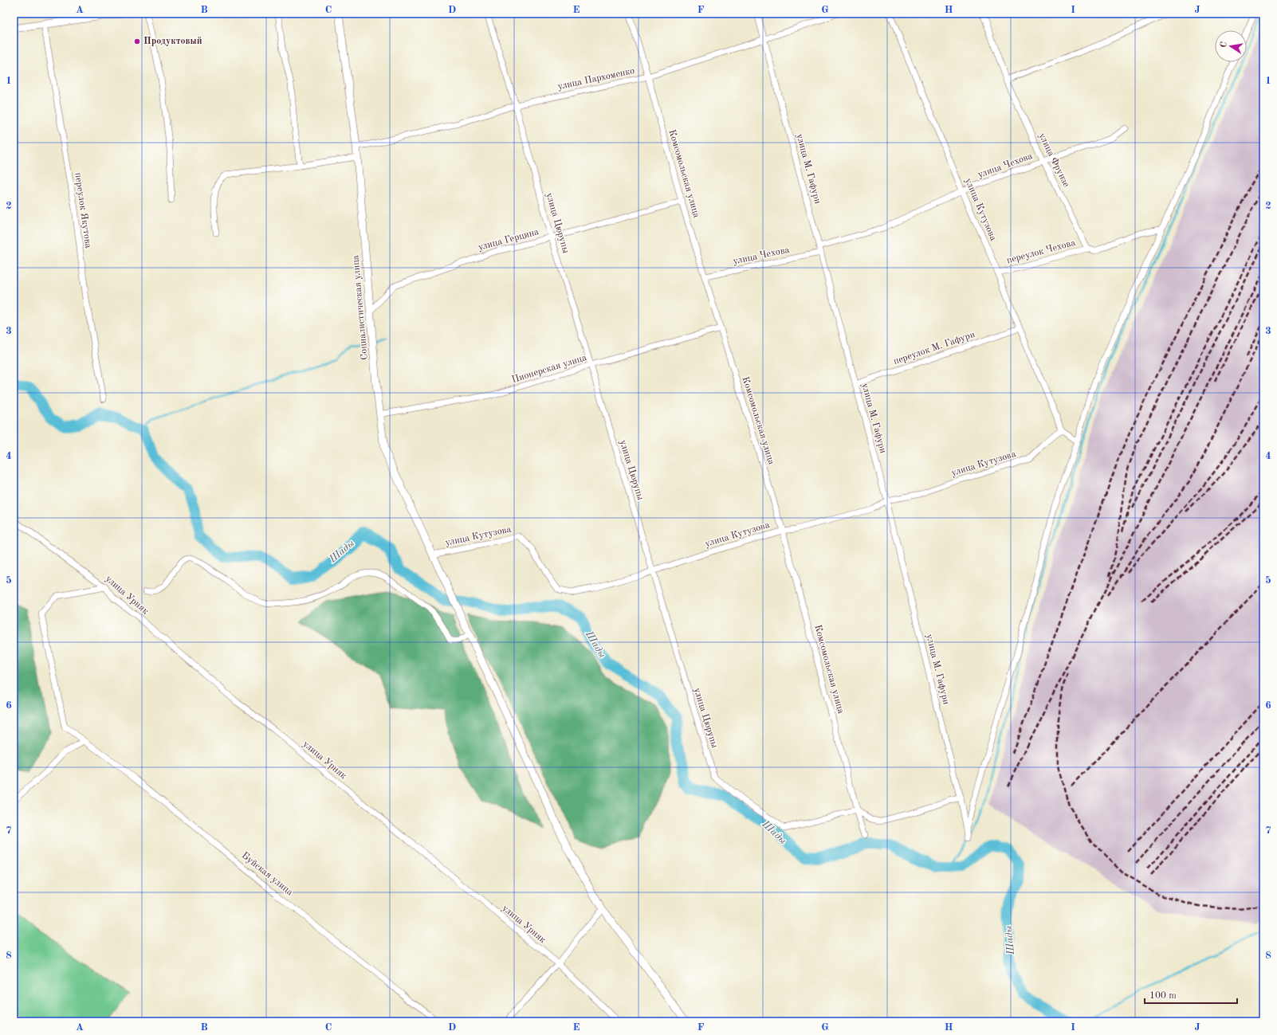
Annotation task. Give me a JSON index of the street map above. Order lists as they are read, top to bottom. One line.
{"streets":{"street":["улица Пархоменко","улица Фрунзе","улица Чехова","улица М. Гафури","Комсомольская улица","улица Кутузова","переулок Якутова","улица Цюрупы","улица Герцина","переулок Чехова","Социалистическая улица","переулок М. Гафури","Пионерская улица","улица Урняк","Буйская улица"]},"crossings":[["улица Пархоменко","улица М. Гафури"],["улица Пархоменко","Комсомольская улица"],["улица Пархоменко","улица Цюрупы"],["улица Пархоменко","Социалистическая улица"],["улица Фрунзе","улица Чехова"],["улица Фрунзе","переулок Чехова"],["улица Чехова","улица М. Гафури"],["улица Чехова","Комсомольская улица"],["улица Чехова","улица Кутузова"],["улица М. Гафури","улица Кутузова"],["улица М. Гафури","переулок М. Гафури"],["Комсомольская улица","улица Кутузова"],["Комсомольская улица","улица Цюрупы"],["Комсомольская улица","улица Герцина"],["Комсомольская улица","Пионерская улица"],["улица Кутузова","улица Цюрупы"],["улица Кутузова","переулок Чехова"],["улица Кутузова","Социалистическая улица"],["улица Кутузова","переулок М. Гафури"],["улица Цюрупы","улица Герцина"],["улица Цюрупы","Пионерская улица"],["улица Герцина","Социалистическая улица"],["Социалистическая улица","Пионерская улица"],["улица Урняк","Буйская улица"]],"water":["Шады"],"places":["Продуктовый"],"scale_bar":"100 m","north":"left","grid":{"columns":["A","B","C","D","E","F","G","H","I","J"],"rows":["1","2","3","4","5","6","7","8"]}}
